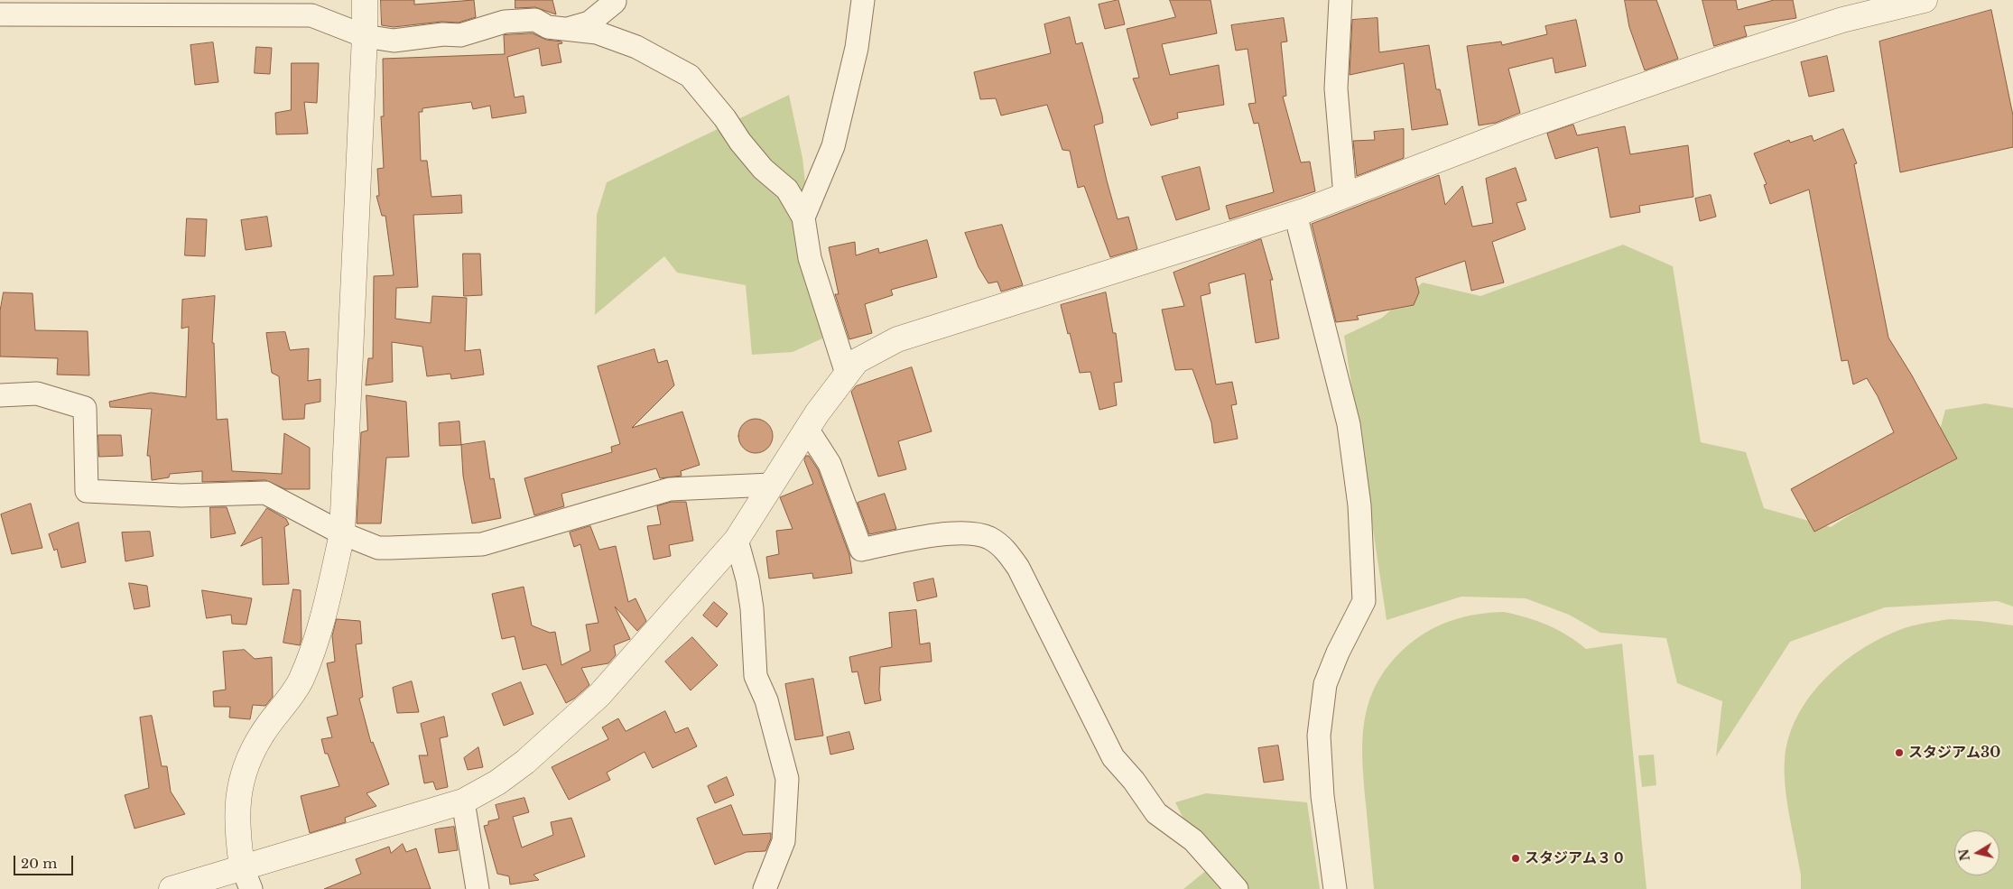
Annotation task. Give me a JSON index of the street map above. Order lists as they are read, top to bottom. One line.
{"places":["スタジアム30","スタジアム３０"],"scale_bar":"20 m","north":"left"}
